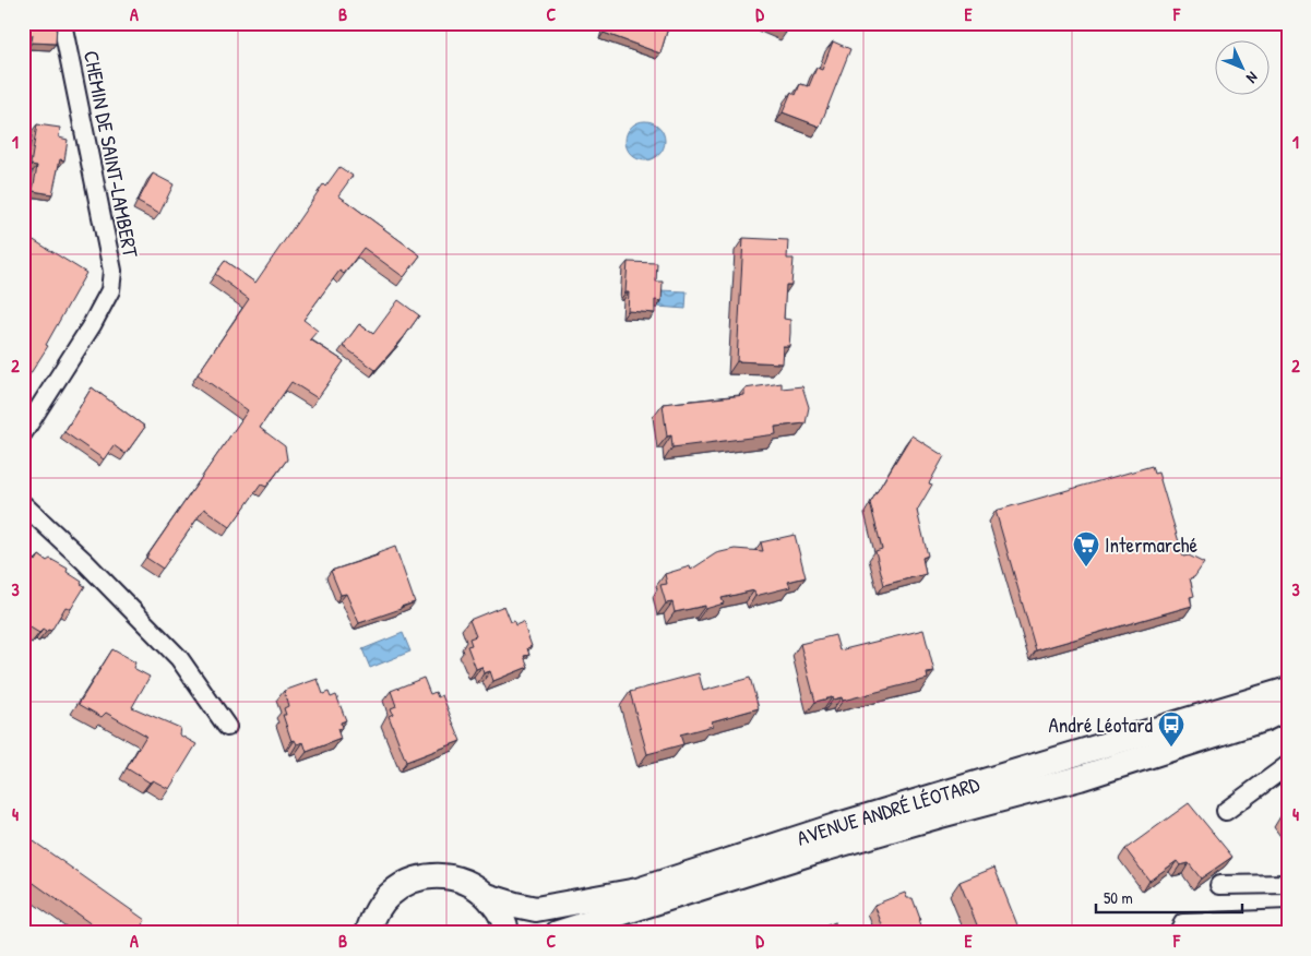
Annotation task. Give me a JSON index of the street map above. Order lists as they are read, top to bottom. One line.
{"streets":{"main road":["AVENUE ANDRÉ LÉOTARD"],"street":["CHEMIN DE SAINT-LAMBERT"]},"places":{"supermarket":["Intermarché"],"bus stop":["André Léotard"]},"scale_bar":"50 m","north":"bottom right","grid":{"columns":["A","B","C","D","E","F"],"rows":["1","2","3","4"]}}
